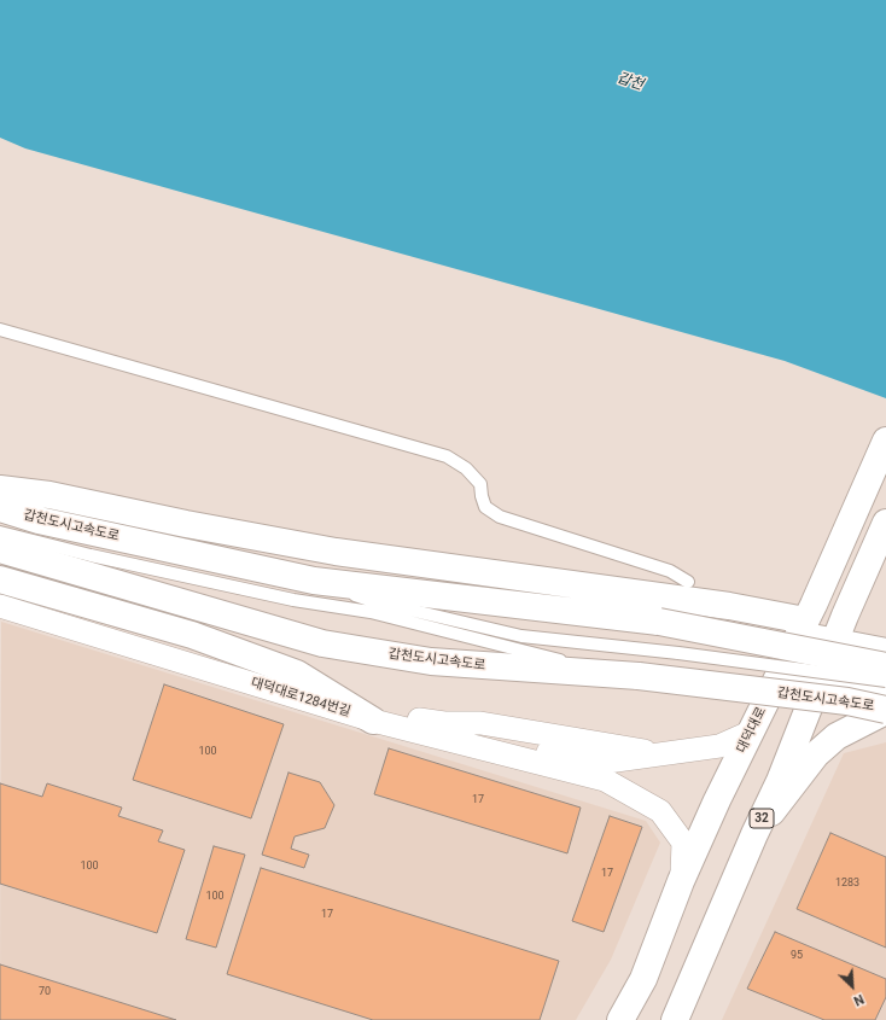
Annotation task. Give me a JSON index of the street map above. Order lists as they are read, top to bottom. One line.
{"streets":{"main road":["갑천도시고속도로","대덕대로","32"],"street":["대덕대로1284번길"]},"crossings":[["대덕대로1284번길","대덕대로"]],"water":["갑천"],"house_numbers":["100","17","100","17","1283","100","17","95","70"],"north":"bottom right"}
